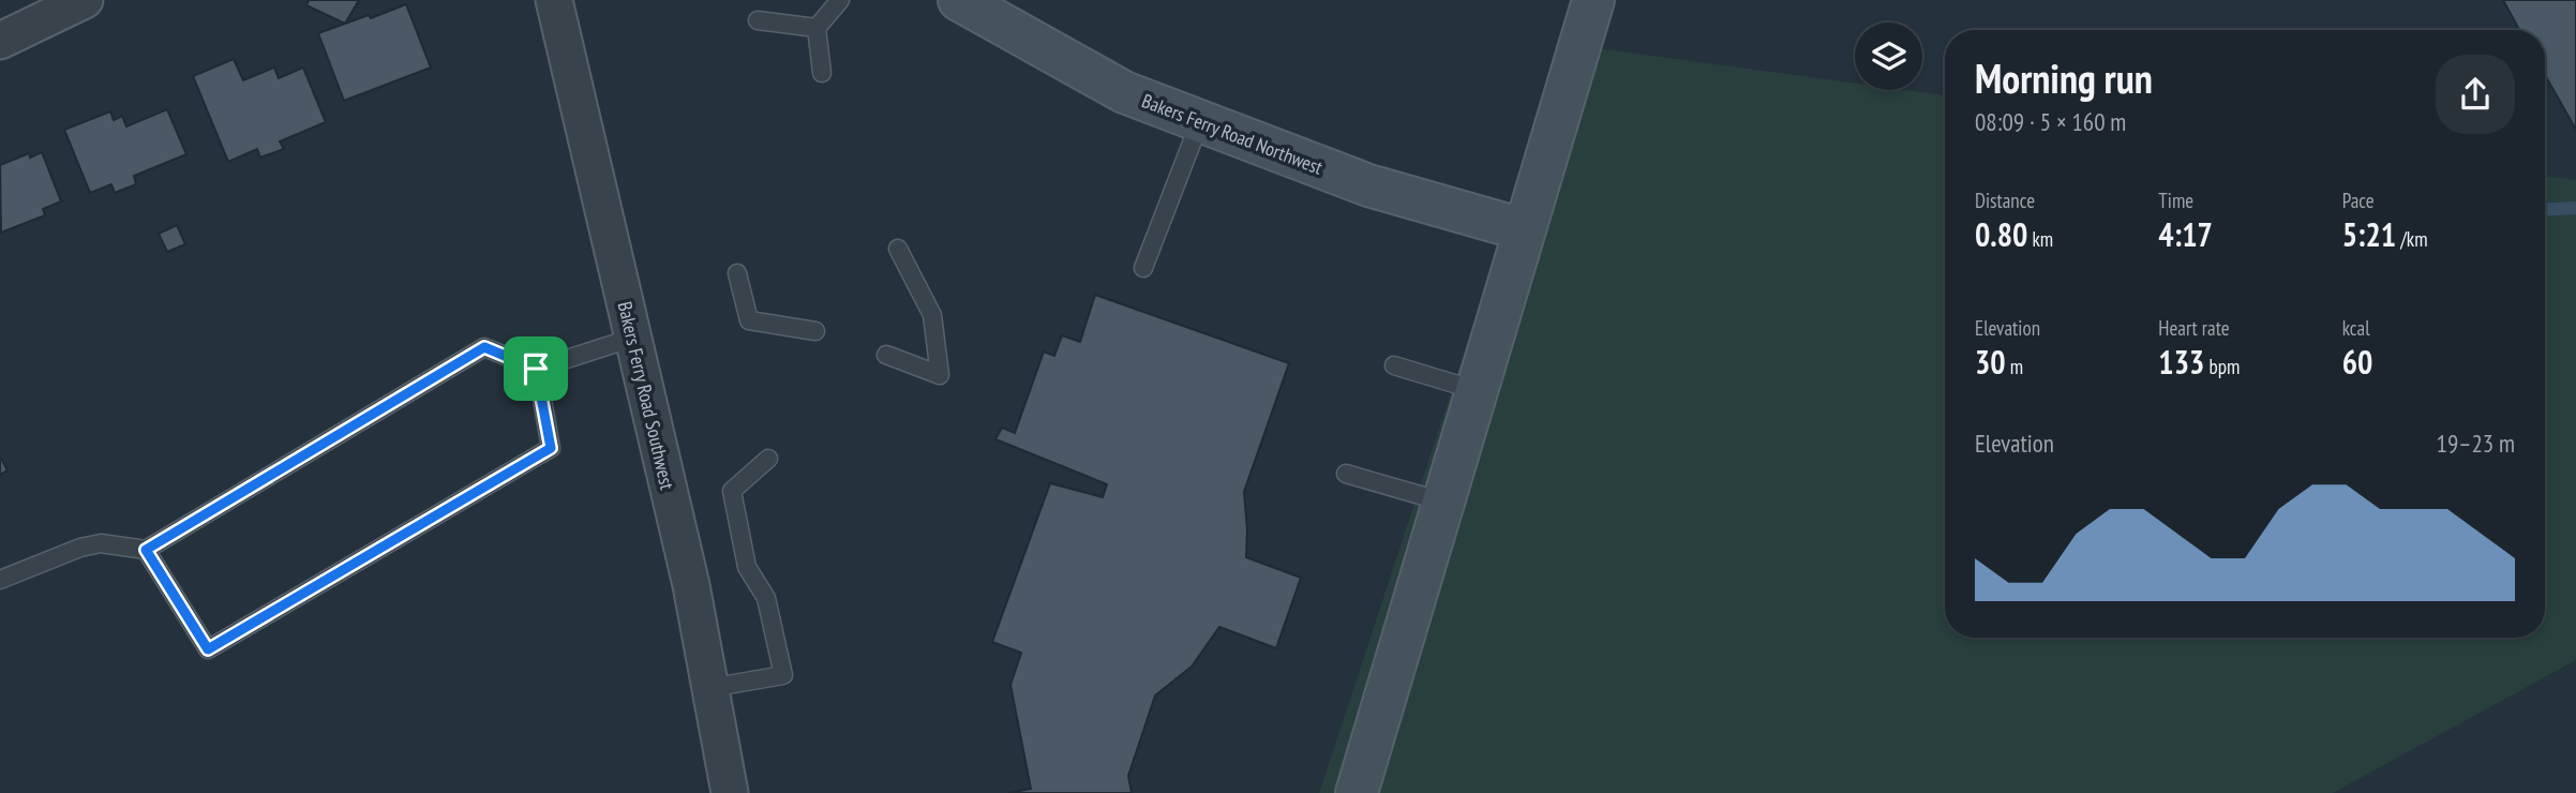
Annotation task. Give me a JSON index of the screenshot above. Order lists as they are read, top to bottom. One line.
{"streets":{"main road":["Bakers Ferry Road Northwest"],"street":["Bakers Ferry Road Southwest"]},"page":{"heading":["Morning run","08:09 · 5 × 160 m"],"stats":[["Distance","0.80 km"],["Time","4:17"],["Pace","5:21 /km"],["Elevation","30 m"],["Heart rate","133 bpm"],["kcal","60"]],"chart":["Elevation","19–23 m"]}}
